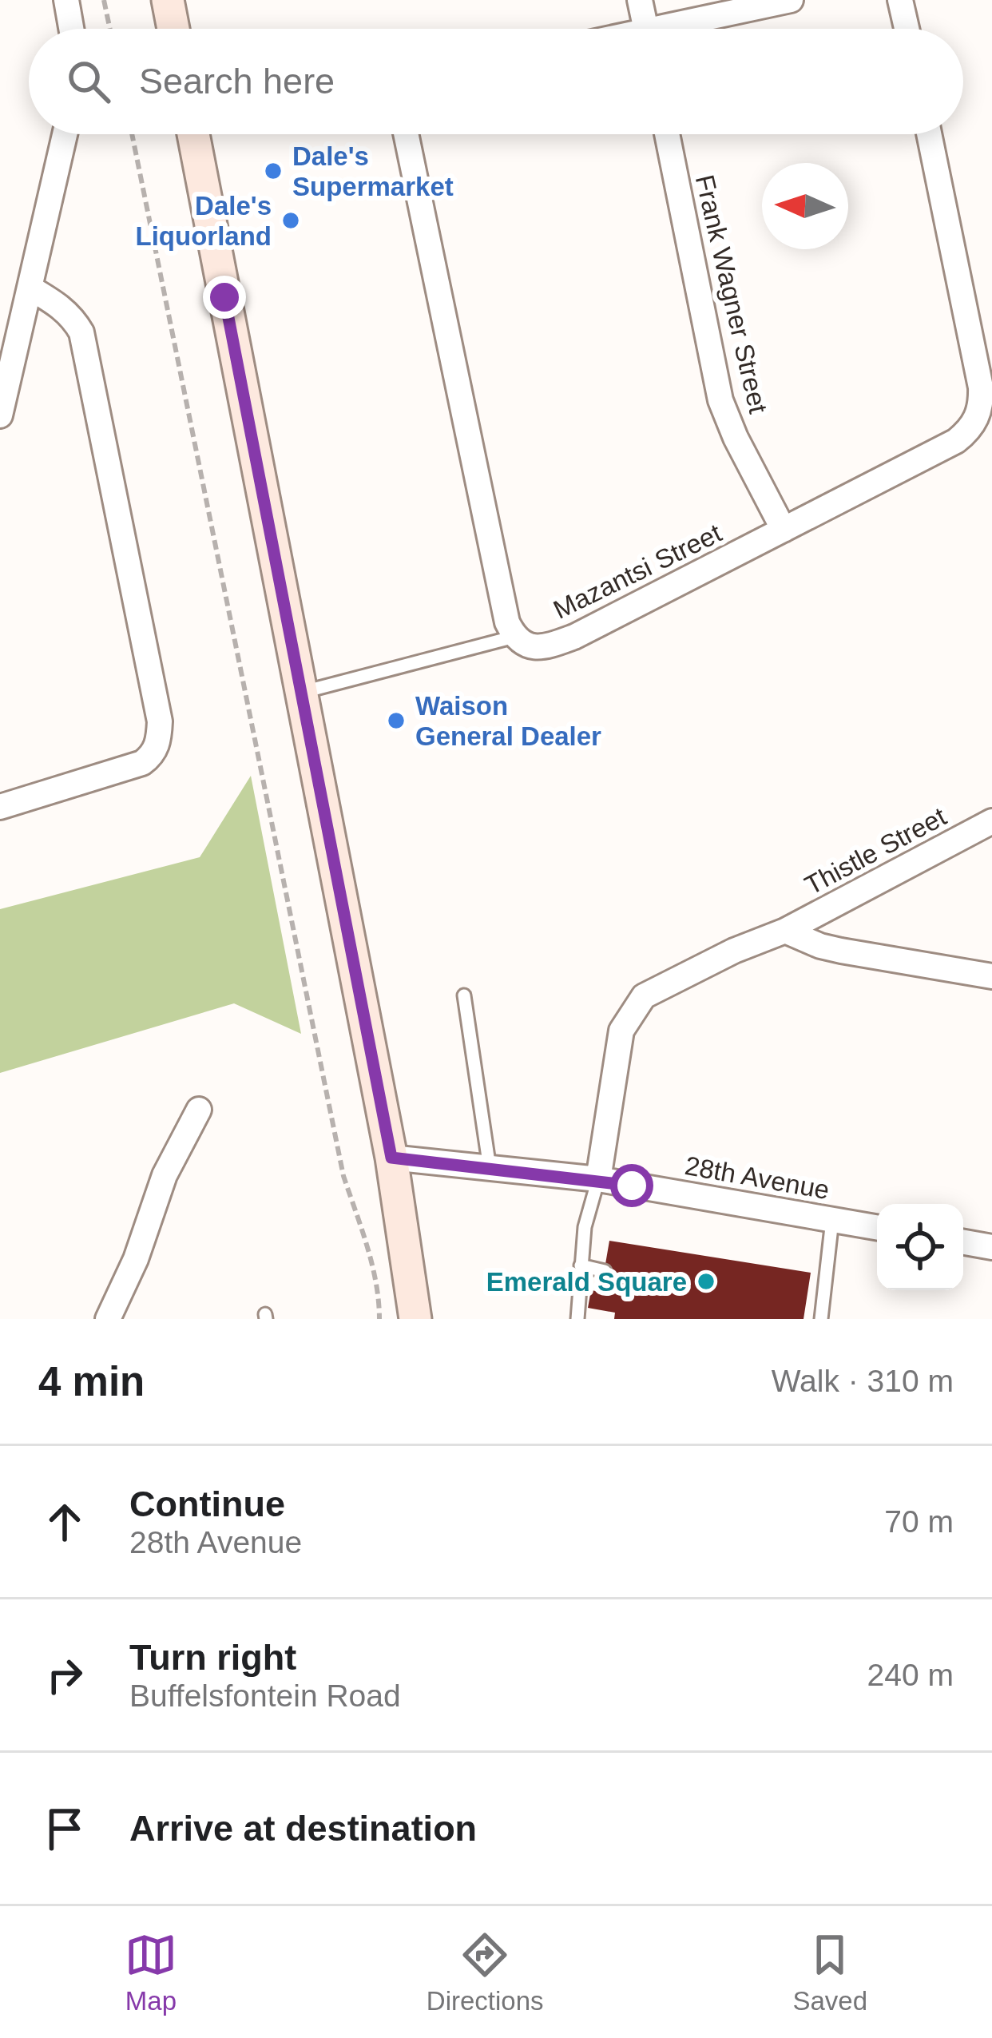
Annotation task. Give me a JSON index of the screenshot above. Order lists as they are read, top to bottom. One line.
{"streets":{"street":["Frank Wagner Street","Mazantsi Street","Thistle Street","28th Avenue"]},"crossings":[["Frank Wagner Street","Mazantsi Street"],["Thistle Street","28th Avenue"]],"places":["Dale's Supermarket","Dale's Liquorland","Waison General Dealer","Emerald Square"],"north":"left","page":{"search":"Search here","heading":["4 min","Walk · 310 m"],"list":[["Continue","28th Avenue","70 m"],["Turn right","Buffelsfontein Road","240 m"],"Arrive at destination"],"nav":["Map","Directions","Saved"]}}
